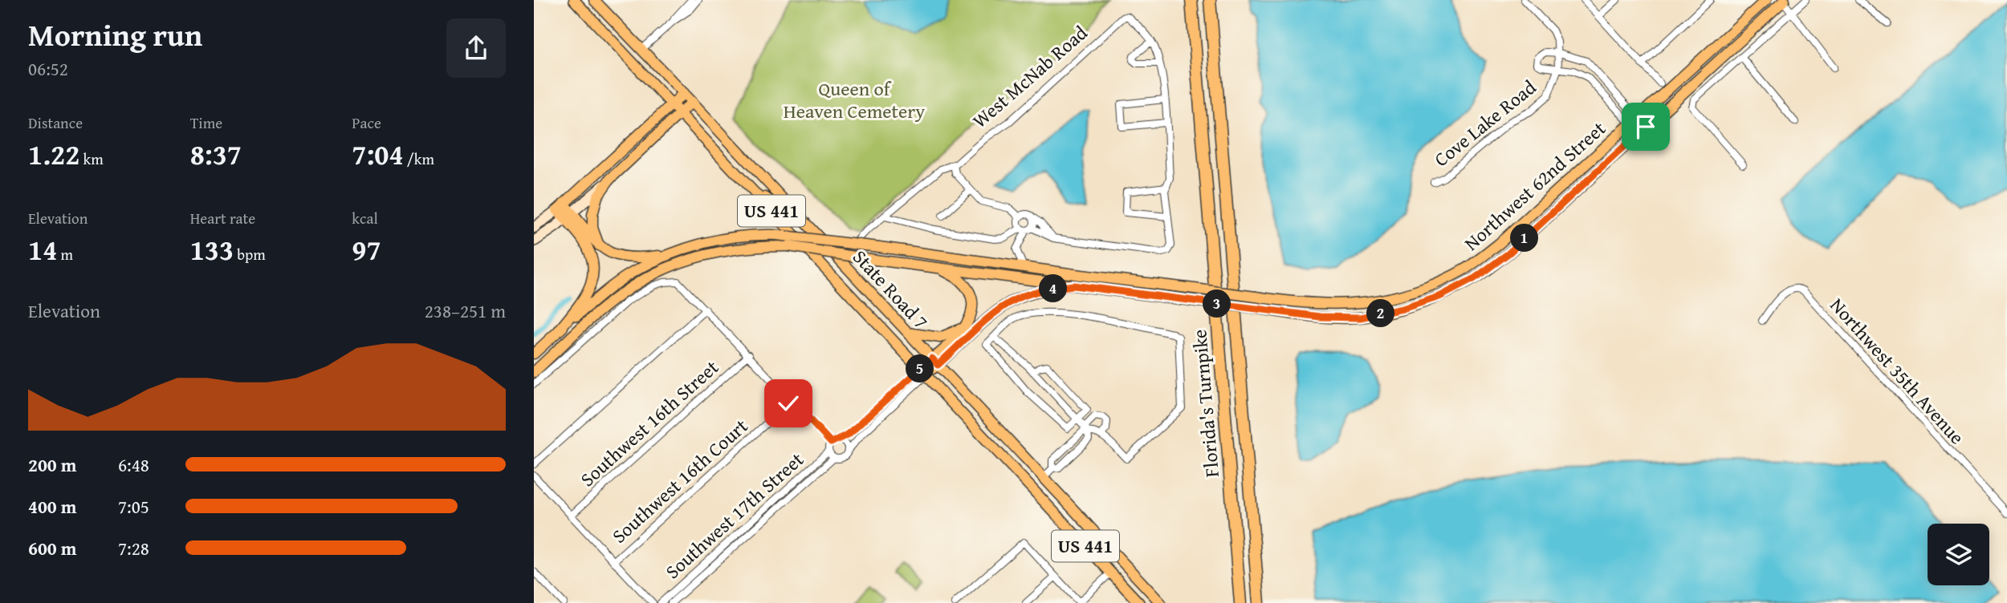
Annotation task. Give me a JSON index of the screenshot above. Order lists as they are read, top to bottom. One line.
{"streets":{"highway":["Florida's Turnpike"],"main road":["Northwest 62nd Street","US 441","State Road 7"],"street":["West McNab Road","Cove Lake Road","Northwest 35th Avenue","Southwest 16th Street","Southwest 16th Court","Southwest 17th Street"]},"crossings":[["West McNab Road","State Road 7"]],"parks":["Queen of Heaven Cemetery"],"page":{"heading":["Morning run","06:52"],"stats":[["Distance","1.22 km"],["Time","8:37"],["Pace","7:04 /km"],["Elevation","14 m"],["Heart rate","133 bpm"],["kcal","97"]],"pins":["1","4","3","2","5"],"chart":["Elevation","238–251 m"],"list":[{"name":"200 m","note":"6:48"},{"name":"400 m","note":"7:05"},{"name":"600 m","note":"7:28"}]}}
